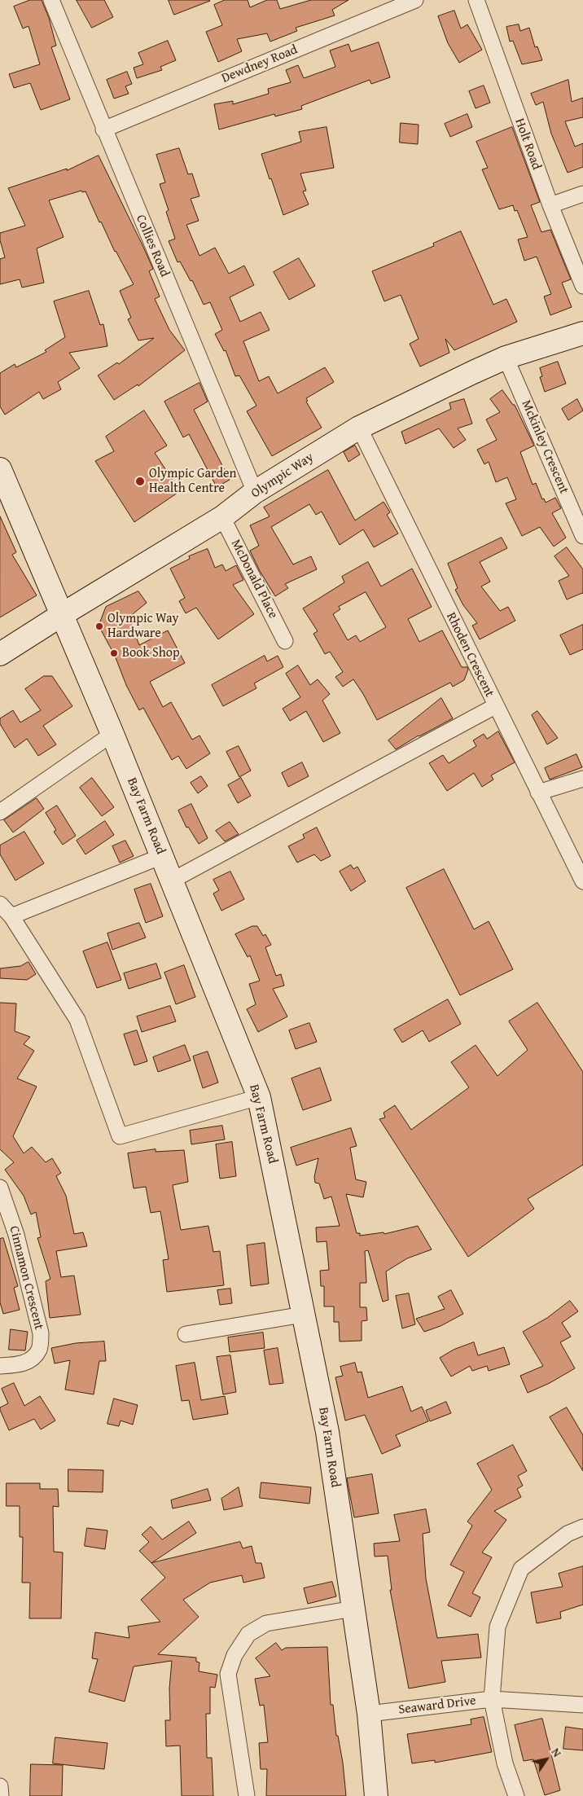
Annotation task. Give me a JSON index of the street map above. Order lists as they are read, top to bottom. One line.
{"streets":{"street":["Dewdney Road","Holt Road","Collies Road","Mckinley Crescent","Olympic Way","McDonald Place","Rhoden Crescent","Bay Farm Road","Cinnamon Crescent","Seaward Drive"]},"crossings":[["Dewdney Road","Collies Road"],["Collies Road","Olympic Way"],["Mckinley Crescent","Olympic Way"],["Olympic Way","McDonald Place"],["Olympic Way","Rhoden Crescent"],["Olympic Way","Bay Farm Road"],["Bay Farm Road","Seaward Drive"]],"places":["Olympic Garden Health Centre","Olympic Way Hardware","Book Shop"],"north":"top right"}
